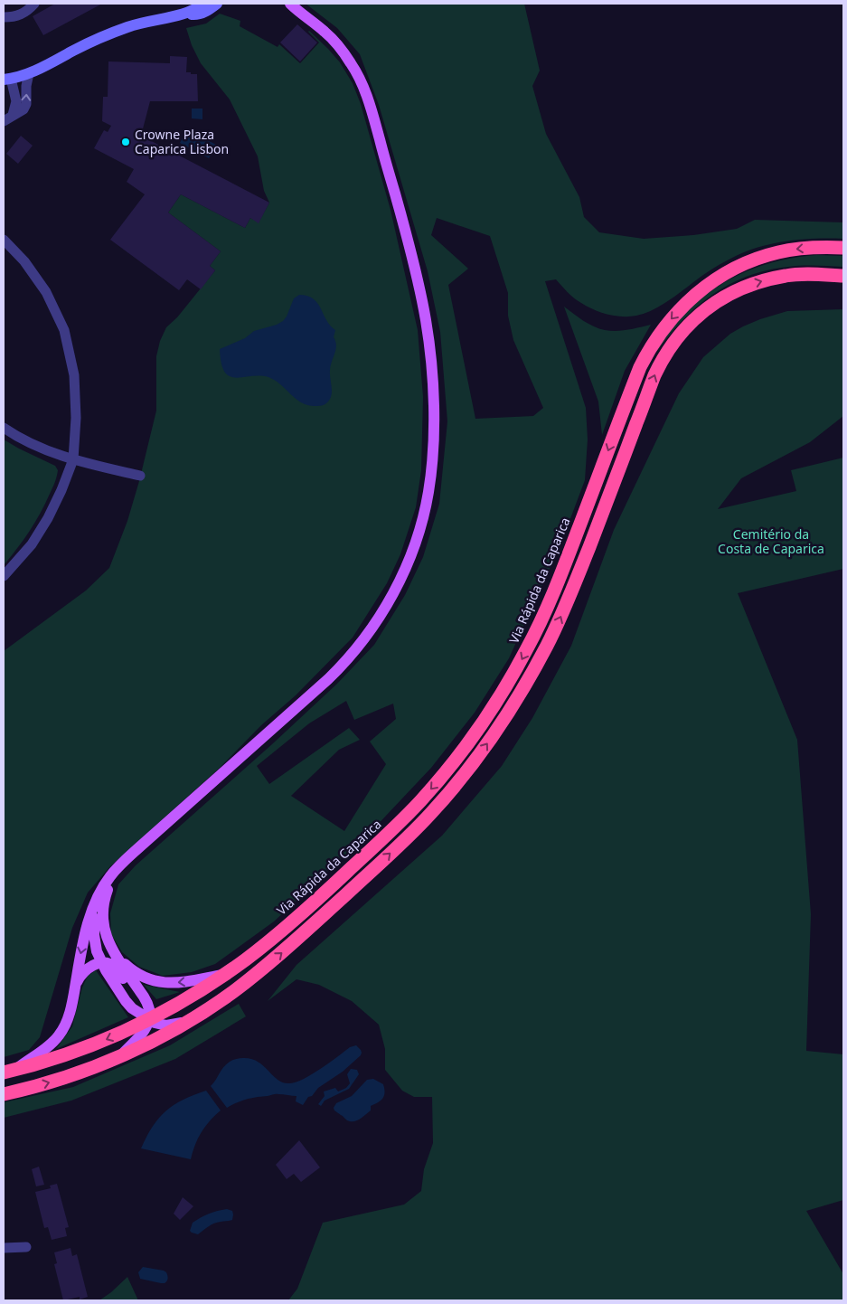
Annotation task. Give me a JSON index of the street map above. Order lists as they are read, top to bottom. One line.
{"streets":{"highway":["Via Rápida da Caparica"]},"parks":["Cemitério da Costa de Caparica"],"places":["Crowne Plaza Caparica Lisbon"]}
